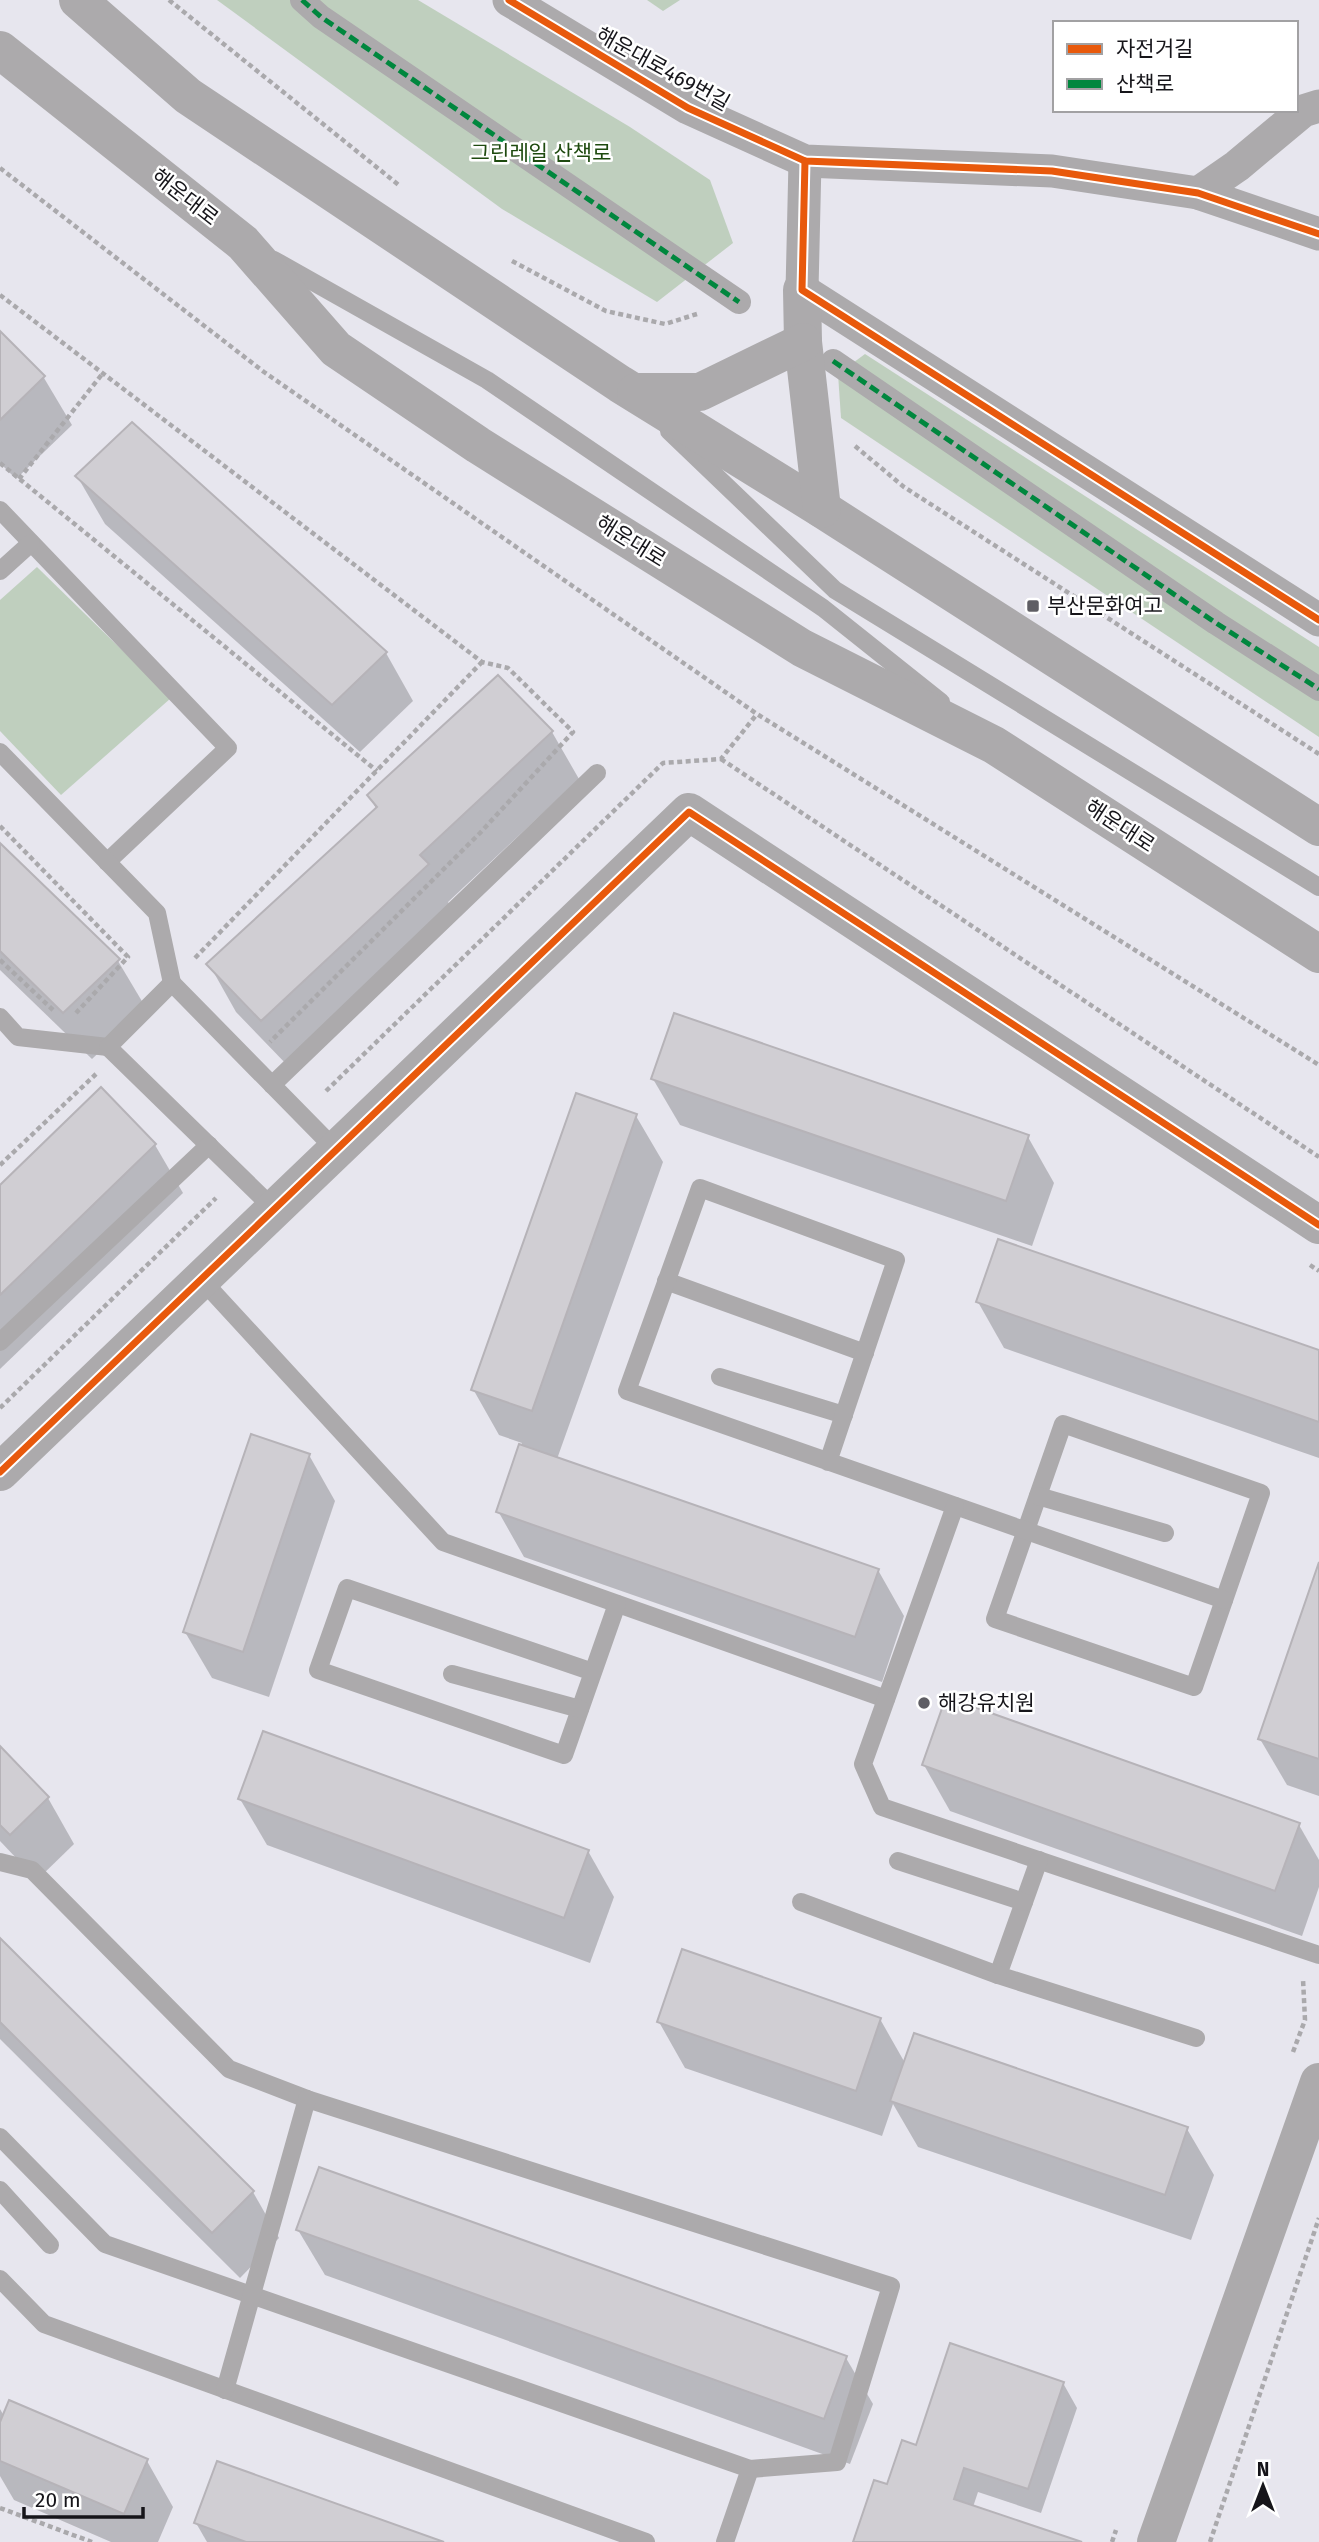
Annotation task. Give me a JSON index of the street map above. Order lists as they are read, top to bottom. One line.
{"streets":{"main road":["해운대로"],"street":["해운대로469번길"]},"parks":["그린레일 산책로"],"places":{"transit":["부산문화여고"],"other":["해강유치원"]},"legend":["자전거길","산책로"],"scale_bar":"20 m","north":"top"}
